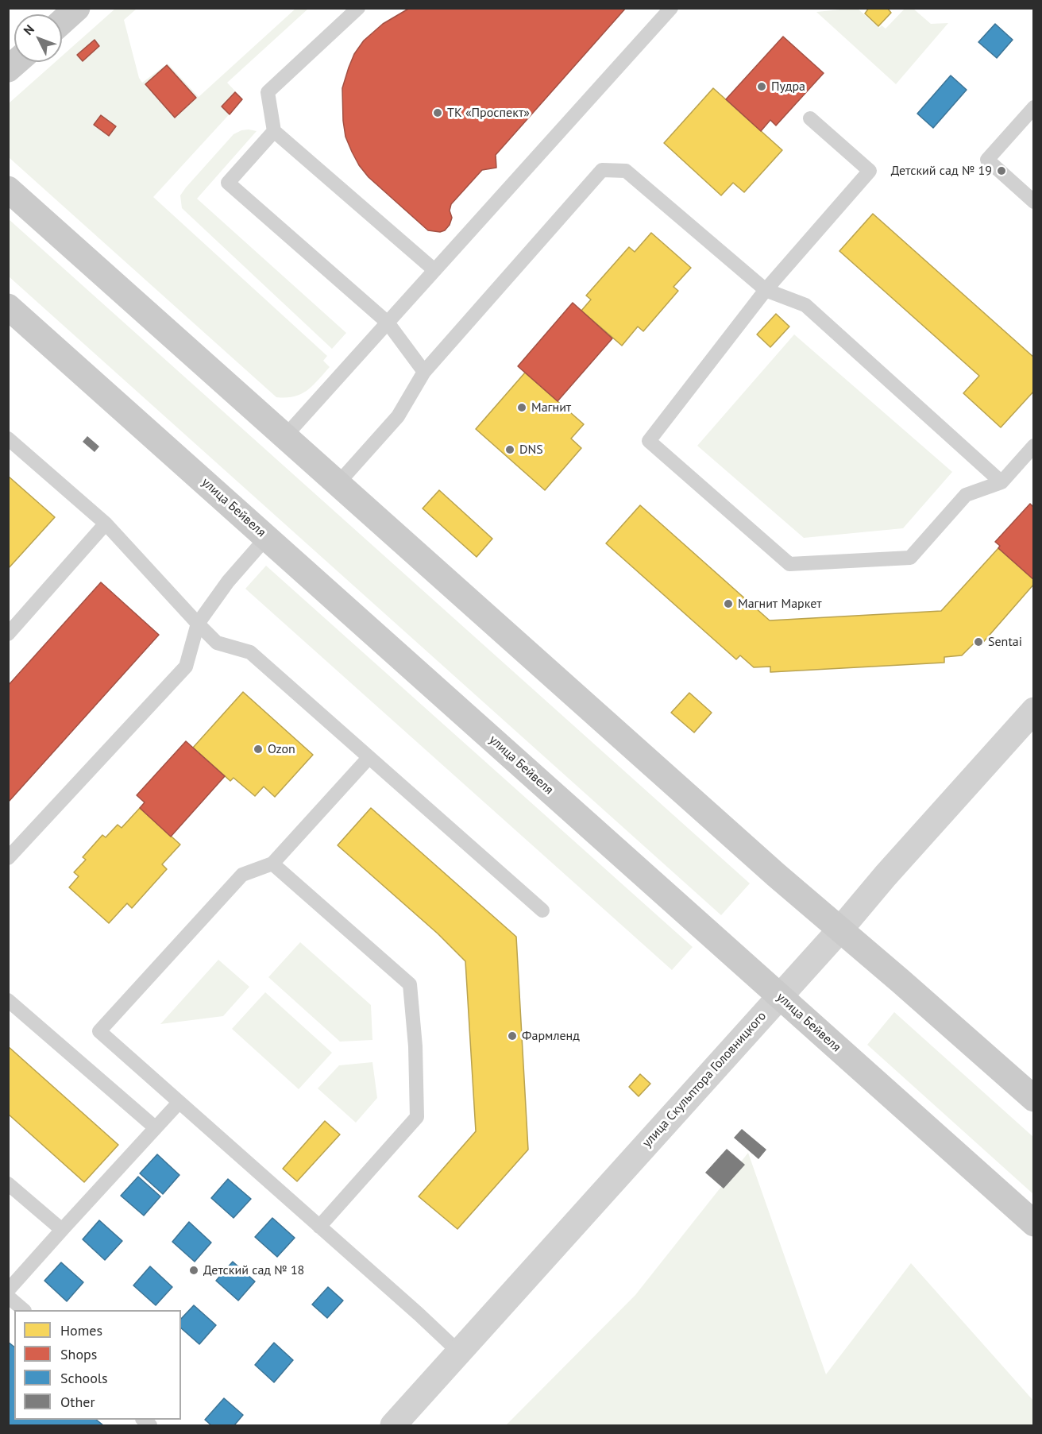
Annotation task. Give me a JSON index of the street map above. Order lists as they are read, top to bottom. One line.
{"streets":{"main road":["улица Бейвеля"],"street":["улица Скульптора Головницкого"]},"crossings":[["улица Бейвеля","улица Скульптора Головницкого"]],"places":["Пудра","ТК «Проспект»","Детский сад № 19","Магнит","DNS","Магнит Маркет","Sentai","Ozon","Фармленд","Детский сад № 18"],"legend":["Homes","Shops","Schools","Other"],"north":"top left"}
